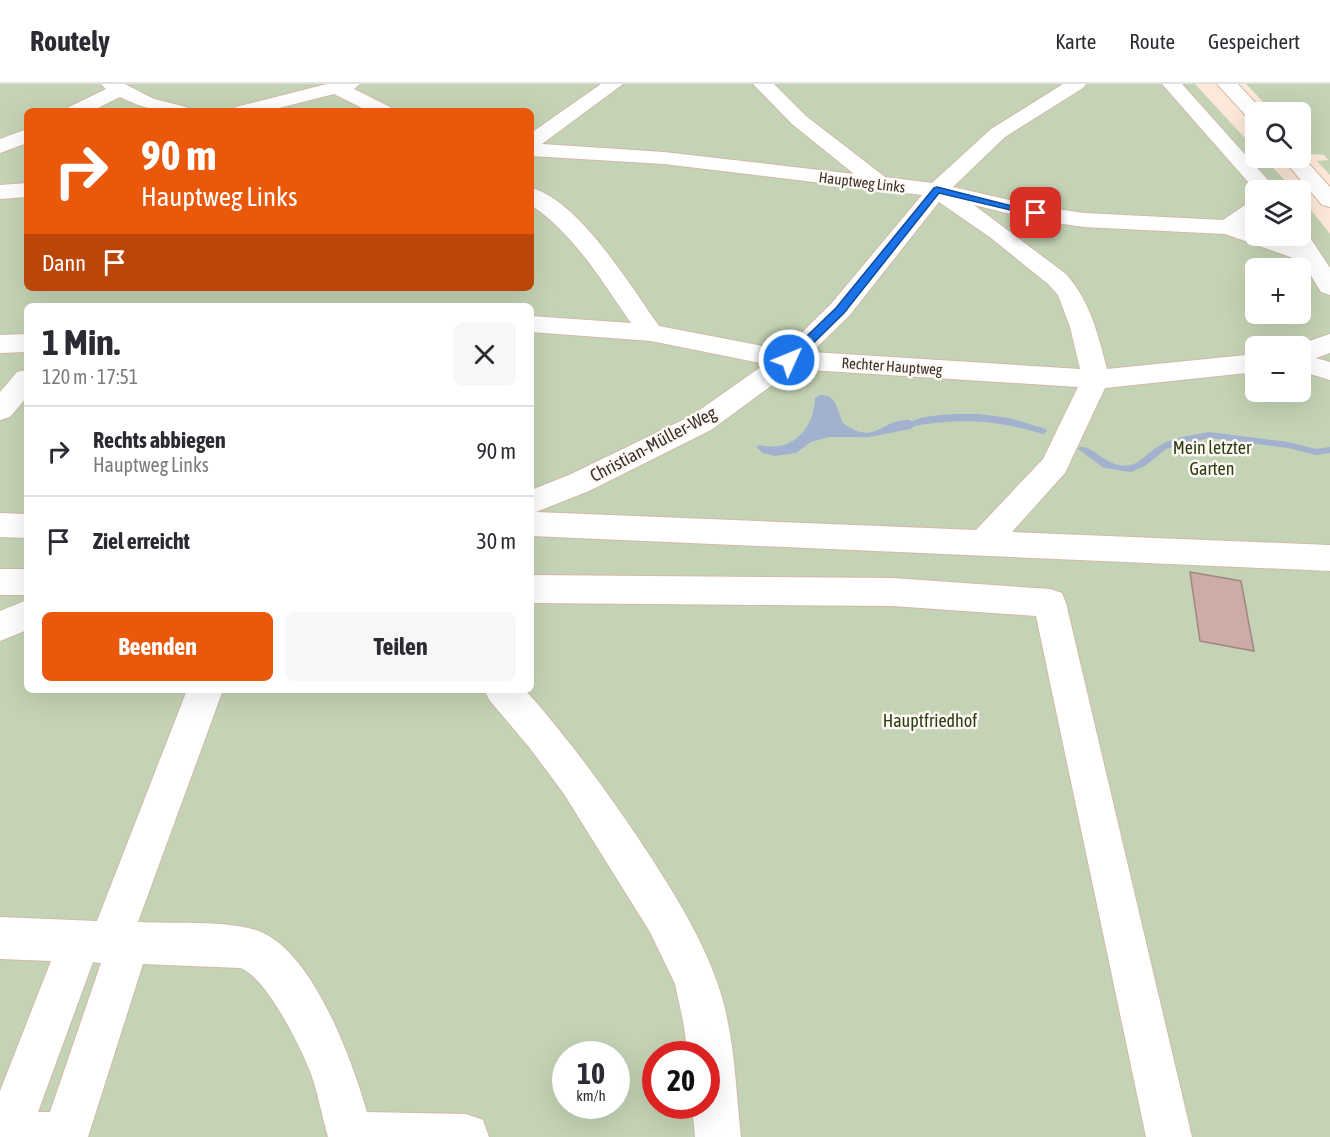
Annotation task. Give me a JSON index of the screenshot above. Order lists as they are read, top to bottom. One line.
{"streets":{"street":["Hauptweg Links","Rechter Hauptweg","Christian-Müller-Weg"]},"crossings":[["Hauptweg Links","Christian-Müller-Weg"],["Rechter Hauptweg","Christian-Müller-Weg"]],"parks":["Mein letzter Garten","Hauptfriedhof"],"page":{"header":"Routely","nav":["Karte","Route","Gespeichert"],"map_buttons":["+","−"],"turn":["90 m","Hauptweg Links"],"then":"Dann","heading":["1 Min.","120 m · 17:51"],"list":[{"name":"Rechts abbiegen","note":"Hauptweg Links","value":"90 m"},{"name":"Ziel erreicht","value":"30 m"}],"buttons":["Beenden","Teilen"],"speed":"10 km/h","limit":"20"}}
